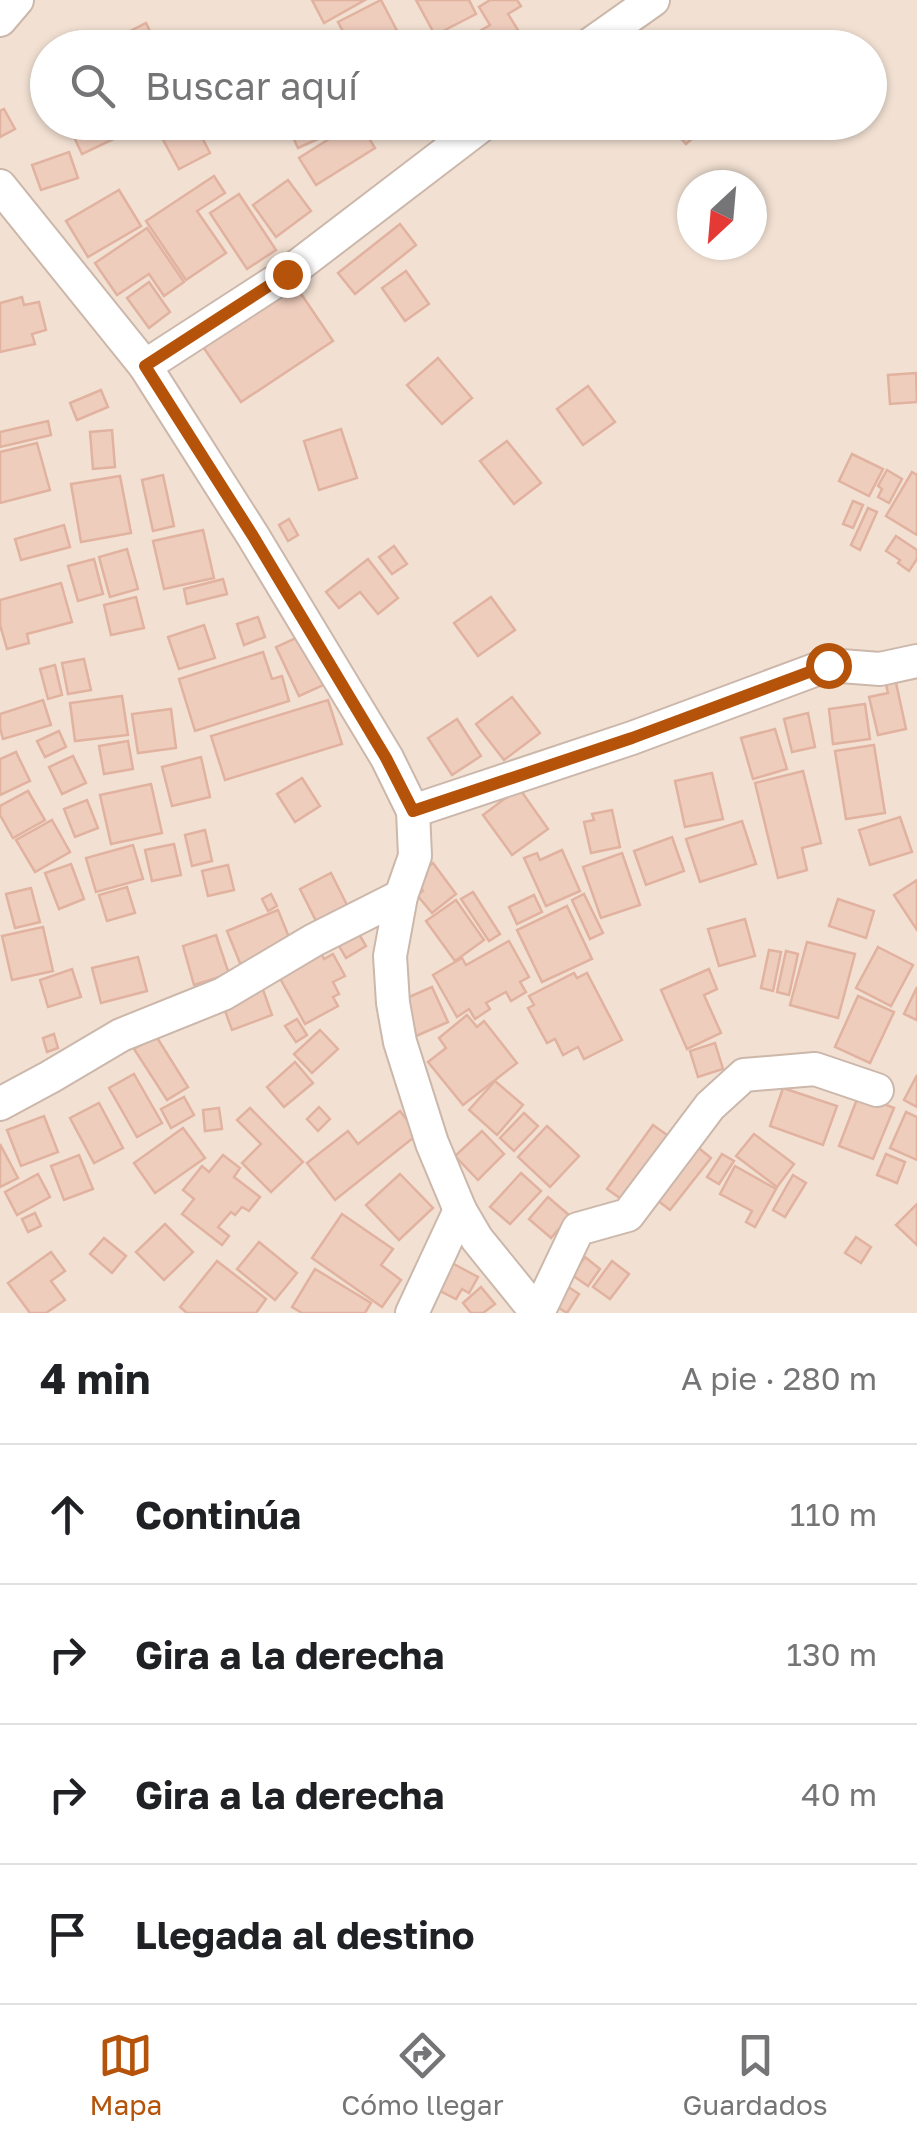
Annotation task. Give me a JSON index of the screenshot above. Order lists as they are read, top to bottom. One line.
{"north":"bottom left","page":{"search":"Buscar aquí","heading":["4 min","A pie · 280 m"],"list":[["Continúa","110 m"],["Gira a la derecha","130 m"],["Gira a la derecha","40 m"],"Llegada al destino"],"nav":["Mapa","Cómo llegar","Guardados"]}}
